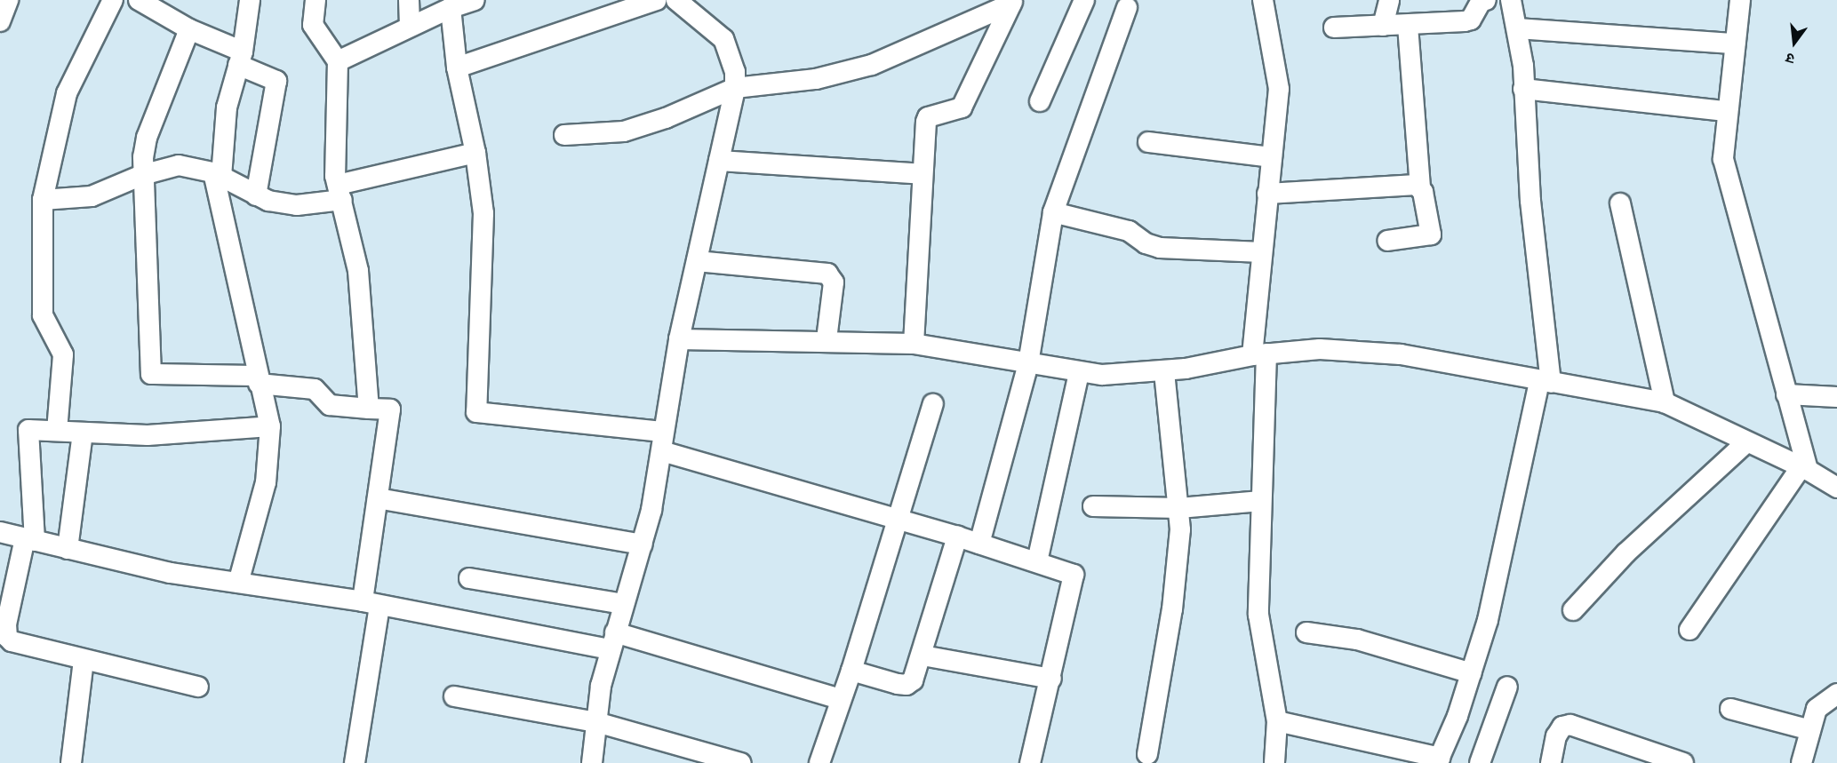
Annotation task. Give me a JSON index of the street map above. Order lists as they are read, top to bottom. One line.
{"north":"bottom"}
